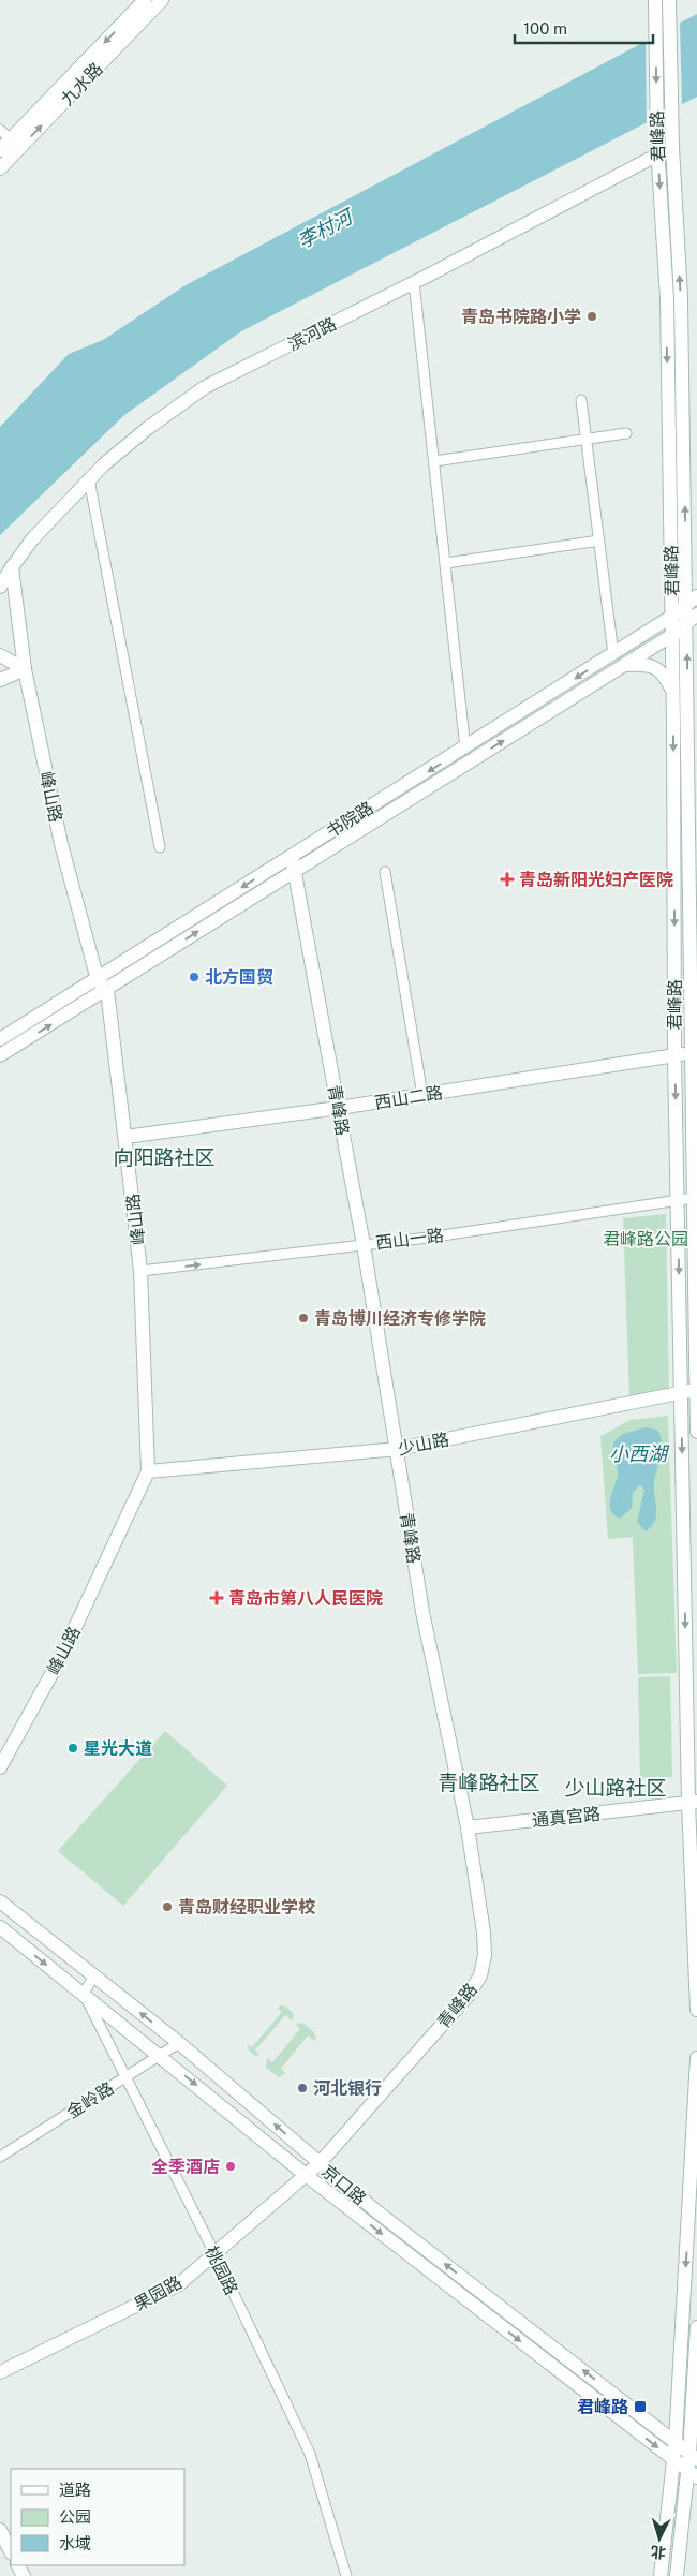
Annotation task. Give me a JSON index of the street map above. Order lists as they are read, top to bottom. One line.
{"streets":{"main road":["九水路","君峰路","滨河路","峰山路","书院路","西山二路","青峰路","少山路","通真宫路","京口路","果园路"],"street":["西山一路","金岭路","桃园路"]},"crossings":[["君峰路","滨河路"],["君峰路","书院路"],["君峰路","西山二路"],["君峰路","西山一路"],["君峰路","少山路"],["君峰路","通真宫路"],["滨河路","峰山路"],["峰山路","书院路"],["峰山路","西山二路"],["峰山路","西山一路"],["峰山路","少山路"],["书院路","青峰路"],["西山二路","青峰路"],["青峰路","西山一路"],["青峰路","少山路"],["青峰路","通真宫路"],["青峰路","京口路"],["青峰路","果园路"],["金岭路","京口路"],["金岭路","桃园路"],["京口路","桃园路"],["京口路","果园路"],["桃园路","果园路"]],"one_way":["西山一路"],"districts":["向阳路社区","青峰路社区","少山路社区"],"water":["李村河","小西湖"],"parks":["君峰路公园"],"places":{"other":["青岛书院路小学","北方国贸","青岛博川经济专修学院","星光大道","青岛财经职业学校","河北银行","全季酒店"],"health":["青岛新阳光妇产医院","青岛市第八人民医院"],"transit":["君峰路"]},"legend":["道路","公园","水域"],"scale_bar":"100 m","north":"bottom"}
